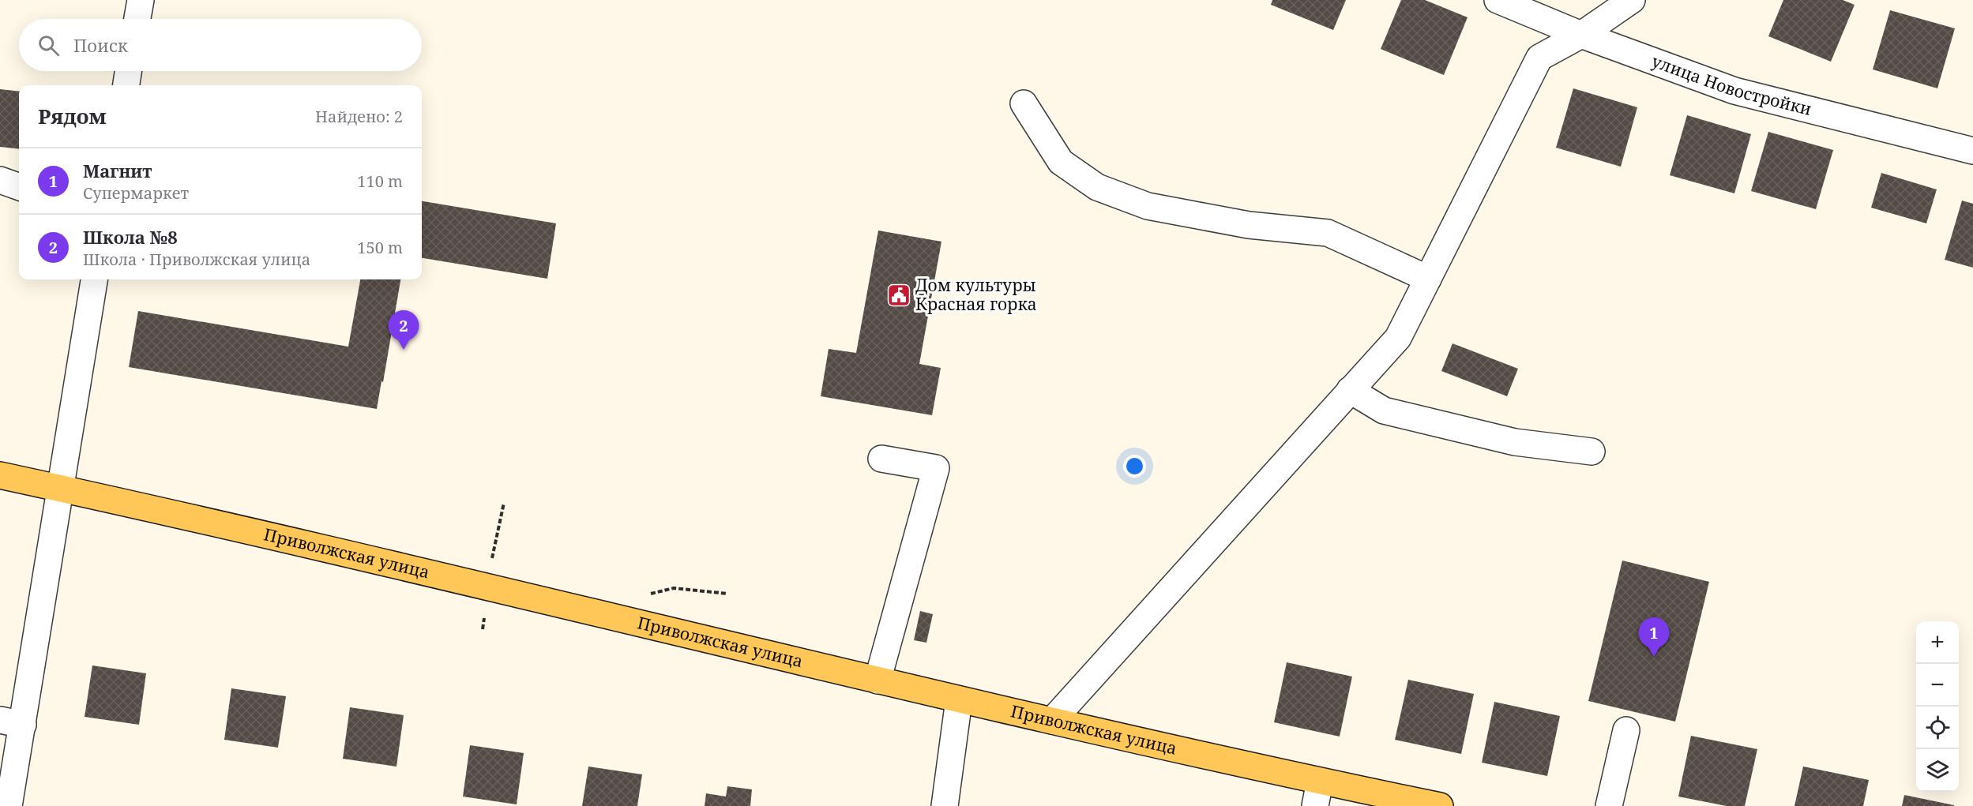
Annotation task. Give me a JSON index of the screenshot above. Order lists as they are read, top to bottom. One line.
{"streets":{"main road":["Приволжская улица"],"street":["улица Новостройки"]},"places":{"public building":["Дом культуры Красная горка"]},"page":{"search":"Поиск","heading":["Рядом","Найдено: 2"],"list":[{"mark":"1","name":"Магнит","note":"Супермаркет","value":"110 m"},{"mark":"2","name":"Школа №8","note":"Школа · Приволжская улица","value":"150 m"}],"pins":["2","1"],"map_buttons":["+","−"]}}
